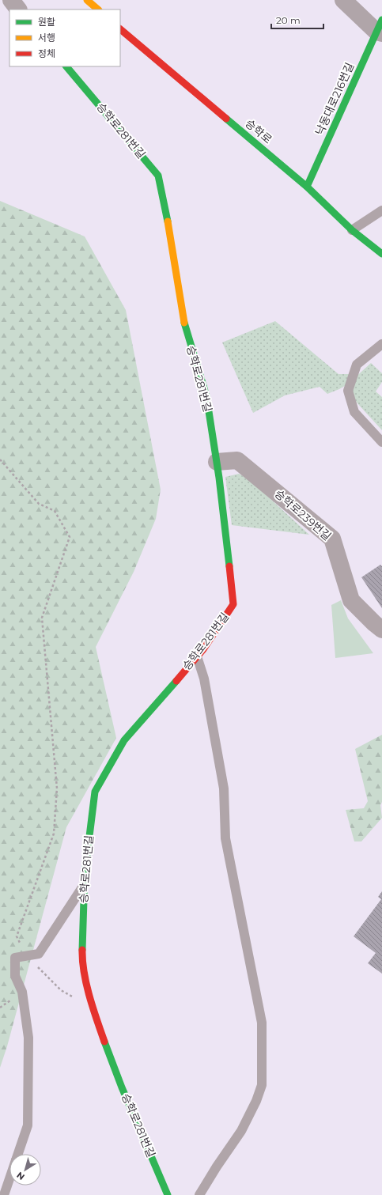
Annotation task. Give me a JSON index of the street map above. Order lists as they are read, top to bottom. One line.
{"streets":{"street":["낙동대로216번길","승학로281번길","승학로","승학로239번길"]},"crossings":[["낙동대로216번길","승학로"],["승학로281번길","승학로239번길"]],"legend":["원활","서행","정체"],"scale_bar":"20 m","north":"bottom left"}
